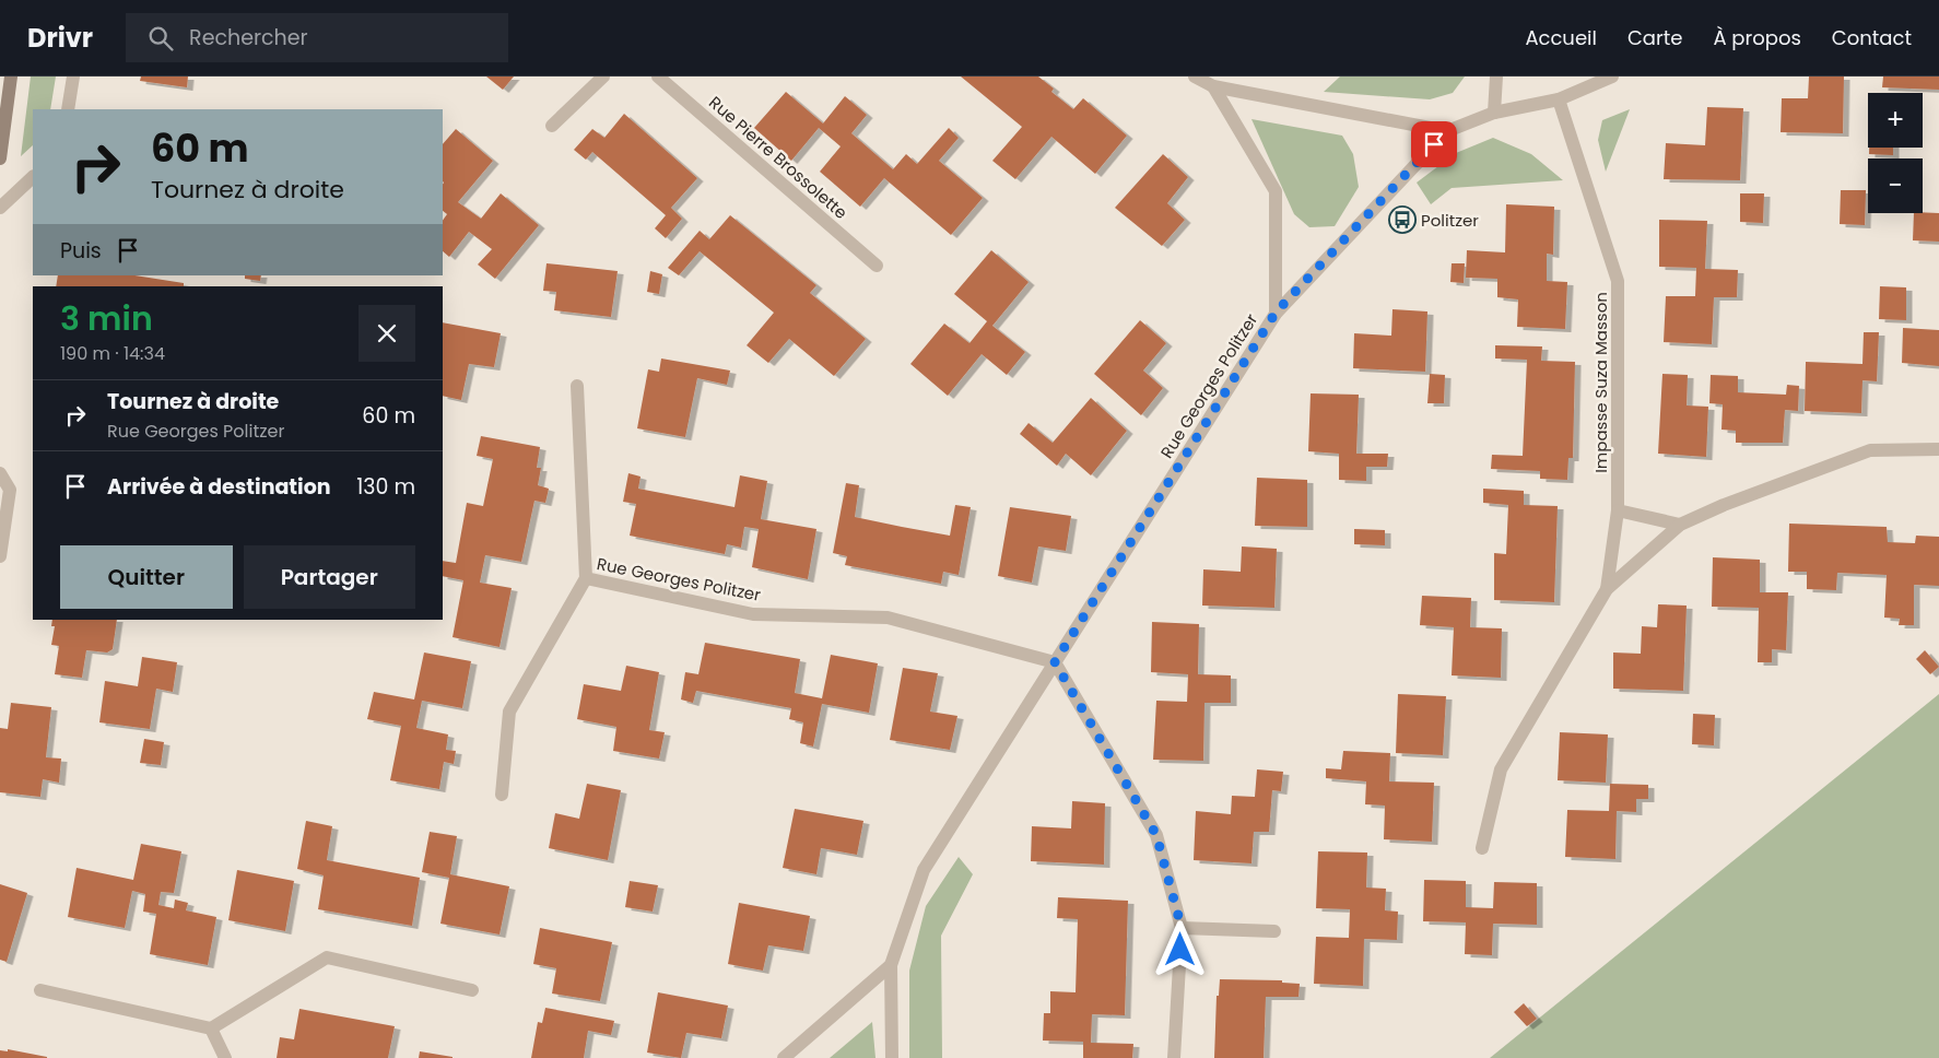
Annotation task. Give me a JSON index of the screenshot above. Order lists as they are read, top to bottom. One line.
{"streets":{"street":["Rue Pierre Brossolette","Impasse Suza Masson","Rue Georges Politzer"]},"places":{"bus stop":["Politzer"]},"page":{"header":"Drivr","search":"Rechercher","nav":["Accueil","Carte","À propos","Contact"],"map_buttons":["+","−"],"turn":["60 m","Tournez à droite"],"then":"Puis","heading":["3 min","190 m · 14:34"],"list":[{"name":"Tournez à droite","note":"Rue Georges Politzer","value":"60 m"},{"name":"Arrivée à destination","value":"130 m"}],"buttons":["Quitter","Partager"]}}
